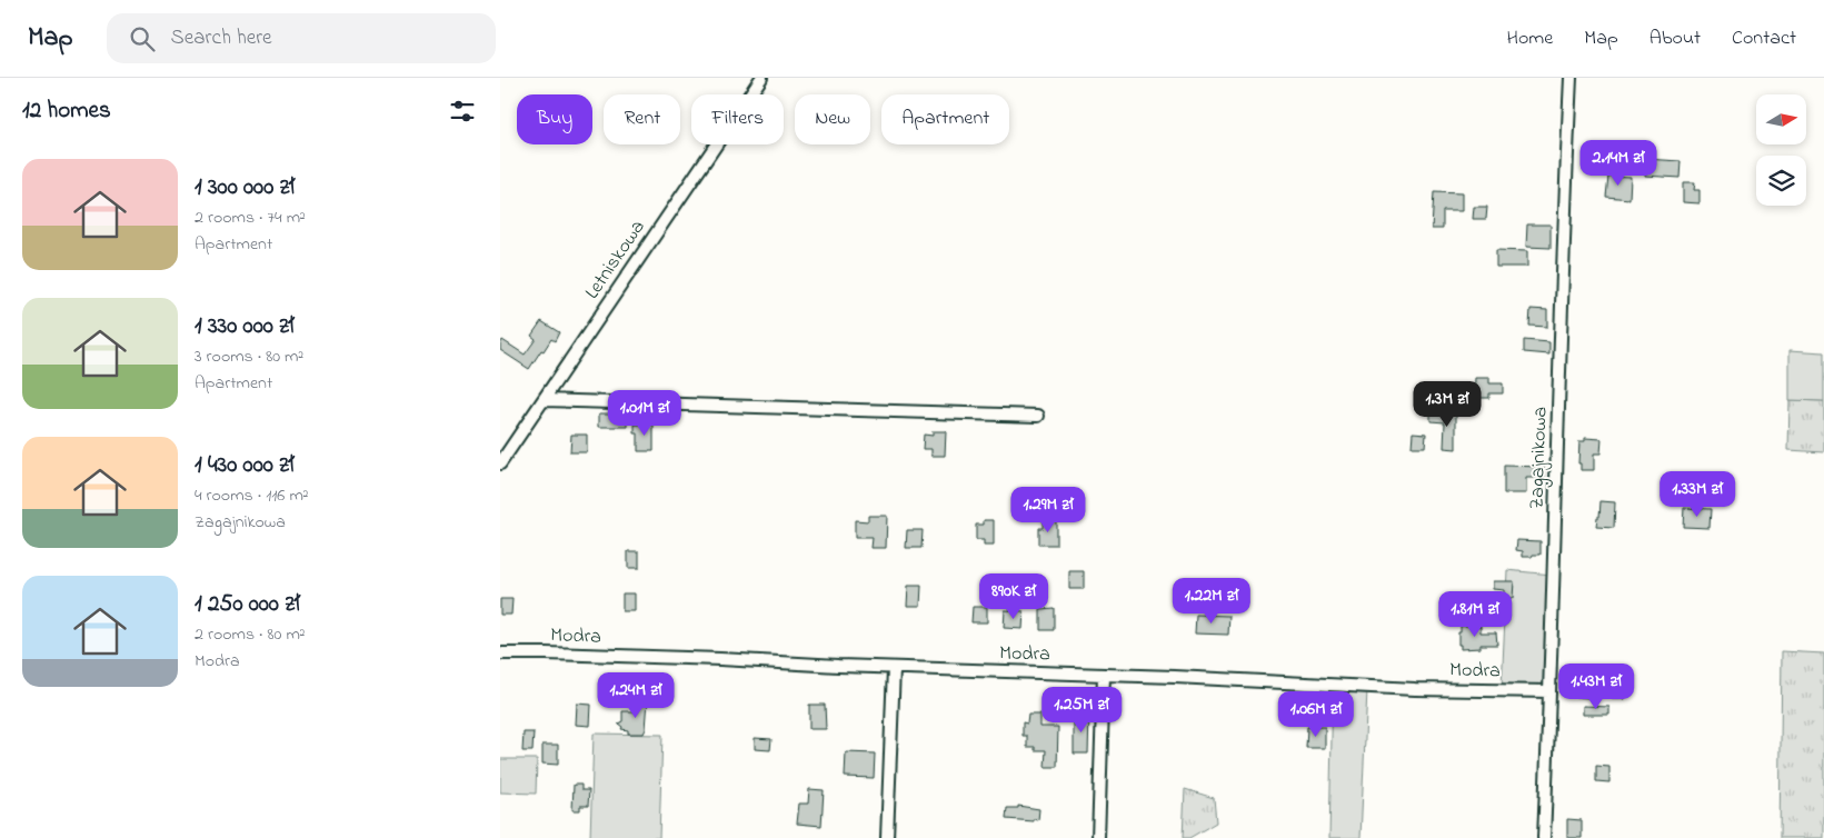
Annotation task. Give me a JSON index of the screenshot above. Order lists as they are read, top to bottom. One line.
{"streets":{"street":["Letniskowa","Zagajnikowa","Modra"]},"crossings":[["Zagajnikowa","Modra"]],"north":"right","page":{"header":"Map","search":"Search here","nav":["Home","Map","About","Contact"],"heading":"12 homes","chip":["Buy","Rent","Filters","New","Apartment"],"price":["2.14M zł","1.3M zł","1.01M zł","1.33M zł","1.29M zł","890K zł","1.22M zł","1.81M zł","1.43M zł","1.24M zł","1.25M zł","1.06M zł"],"list":[{"name":"1 300 000 zł","note":"2 rooms · 74 m² · Apartment"},{"name":"1 330 000 zł","note":"3 rooms · 80 m² · Apartment"},{"name":"1 430 000 zł","note":"4 rooms · 116 m² · Zagajnikowa"},{"name":"1 250 000 zł","note":"2 rooms · 80 m² · Modra"}]}}
